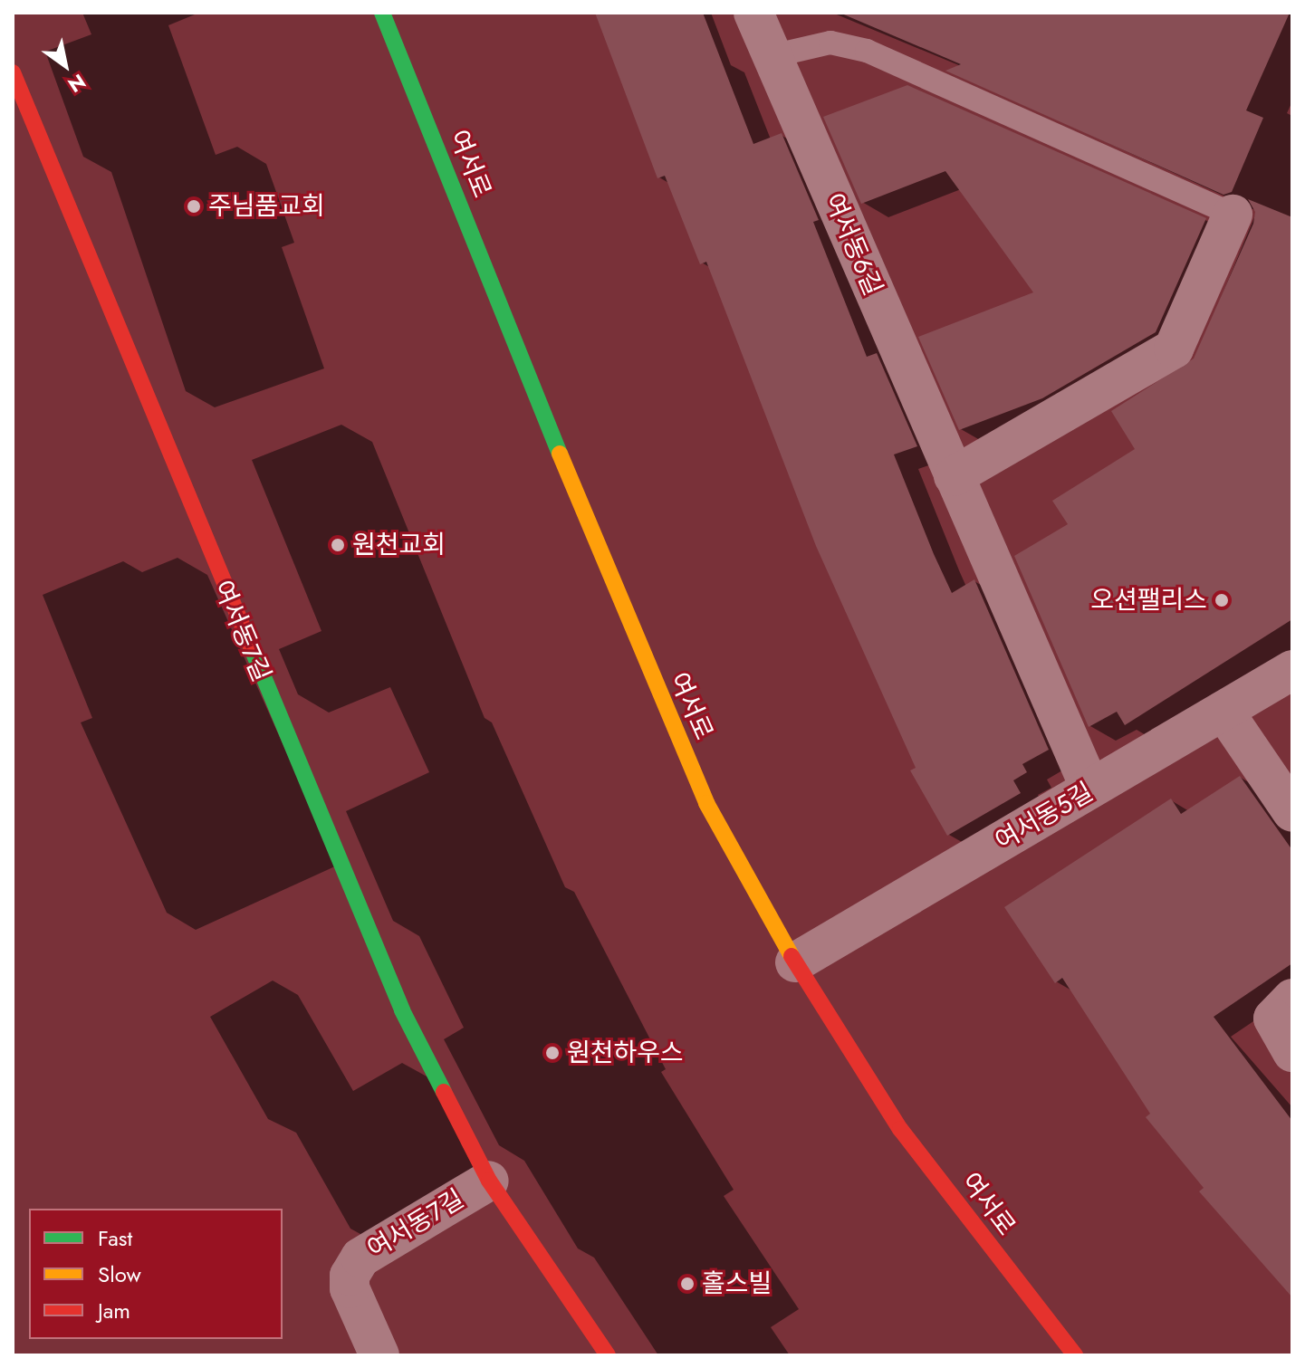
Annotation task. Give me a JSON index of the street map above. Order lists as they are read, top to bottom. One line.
{"streets":{"street":["여서로","여서동6길","여서동7길","여서동5길"]},"crossings":[["여서로","여서동5길"],["여서동6길","여서동5길"]],"places":["주님품교회","원천교회","오션팰리스","원천하우스","홀스빌"],"legend":["Fast","Slow","Jam"],"north":"bottom right"}
